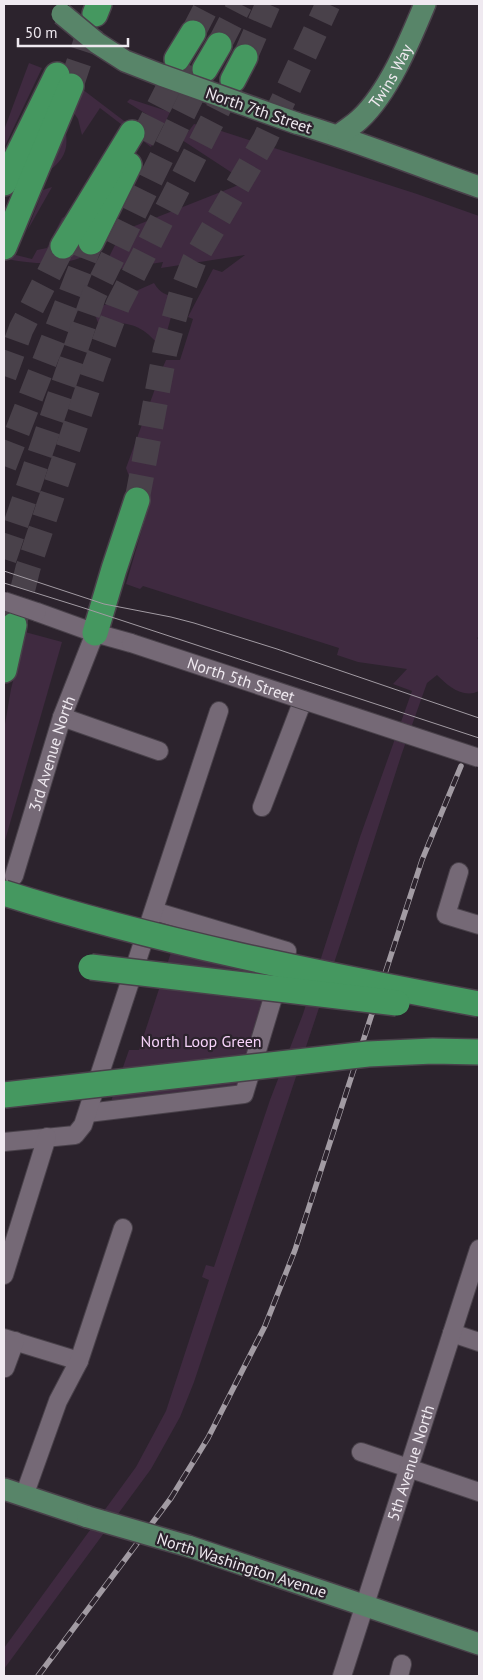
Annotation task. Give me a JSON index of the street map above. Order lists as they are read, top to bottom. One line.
{"streets":{"main road":["Twins Way","North 7th Street","North Washington Avenue"],"street":["North 5th Street","3rd Avenue North","5th Avenue North"]},"crossings":[["Twins Way","North 7th Street"],["North 5th Street","3rd Avenue North"],["5th Avenue North","North Washington Avenue"]],"parks":["North Loop Green"],"scale_bar":"50 m"}
